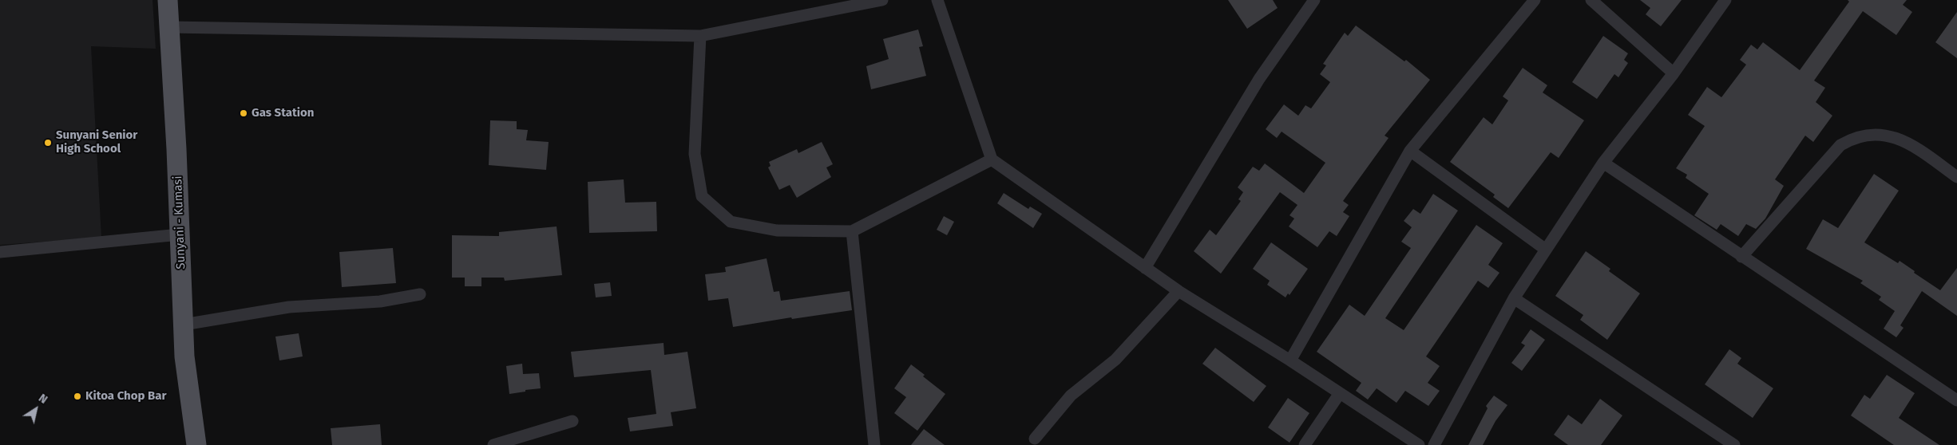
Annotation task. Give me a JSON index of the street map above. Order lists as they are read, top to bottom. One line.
{"streets":{"main road":["Sunyani - Kumasi"]},"places":["Gas Station","Sunyani Senior High School","Kitoa Chop Bar"],"north":"top right"}
